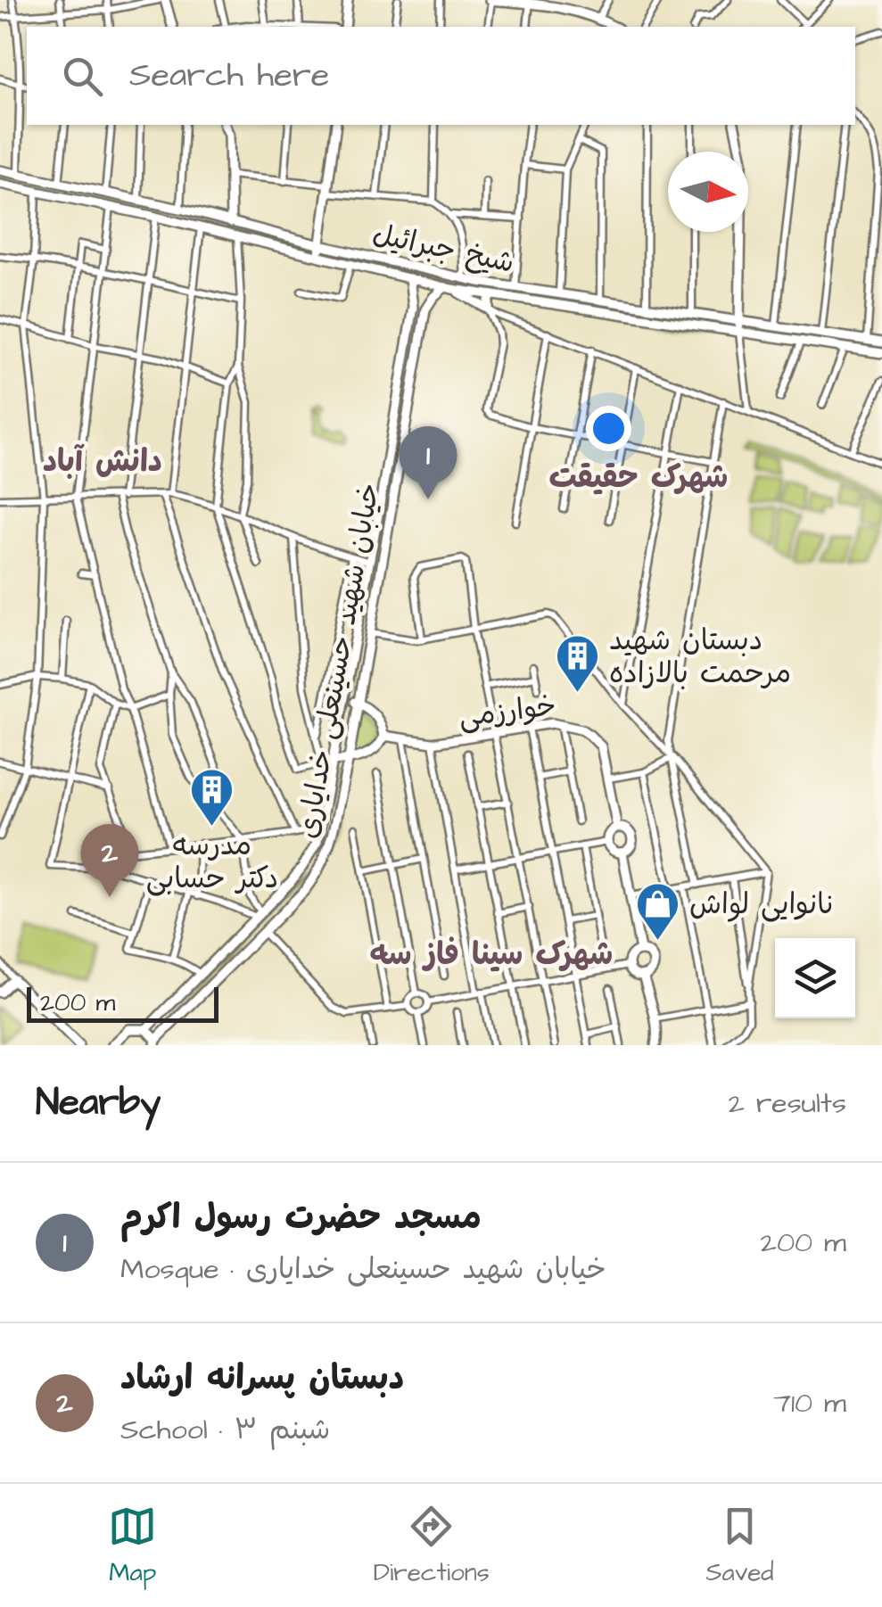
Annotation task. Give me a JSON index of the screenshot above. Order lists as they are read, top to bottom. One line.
{"streets":{"street":["شیخ جبرائیل","خیابان شهید حسینعلی خدایاری","خوارزمی"]},"crossings":[["شیخ جبرائیل","خیابان شهید حسینعلی خدایاری"]],"districts":["دانش آباد","شهرک حقیقت","شهرک سینا فاز سه"],"places":{"building":["دبستان شهید مرحمت بالازاده","مدرسه دکتر حسابی"],"shop":["نانوایی لواش"]},"scale_bar":"200 m","north":"right","page":{"search":"Search here","pins":["1","2"],"scale":"200 m","heading":["Nearby","2 results"],"list":[{"mark":"1","name":"مسجد حضرت رسول اکرم","note":"Mosque · خیابان شهید حسینعلی خدایاری","value":"200 m"},{"mark":"2","name":"دبستان پسرانه ارشاد","note":"School · شبنم ۳","value":"710 m"}],"nav":["Map","Directions","Saved"]}}
